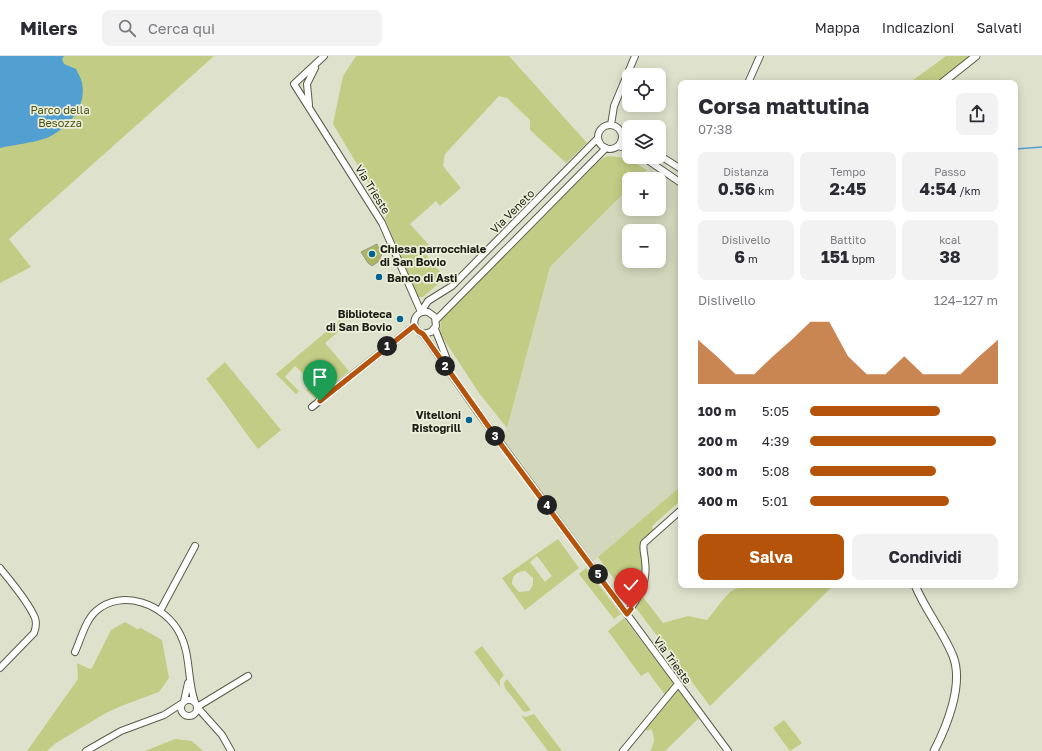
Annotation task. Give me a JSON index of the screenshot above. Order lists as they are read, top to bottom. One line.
{"streets":{"street":["Via Trieste","Via Veneto"]},"crossings":[["Via Trieste","Via Veneto"]],"parks":["Parco della Besozza"],"places":["Chiesa parrocchiale di San Bovio","Banco di Asti","Biblioteca di San Bovio","Vitelloni Ristogrill"],"page":{"header":"Milers","search":"Cerca qui","nav":["Mappa","Indicazioni","Salvati"],"map_buttons":["+","−"],"heading":["Corsa mattutina","07:38"],"stats":[["Distanza","0.56 km"],["Tempo","2:45"],["Passo","4:54 /km"],["Dislivello","6 m"],["Battito","151 bpm"],["kcal","38"]],"chart":["Dislivello","124–127 m"],"pins":["1","2","3","4","5"],"list":[{"name":"100 m","note":"5:05"},{"name":"200 m","note":"4:39"},{"name":"300 m","note":"5:08"},{"name":"400 m","note":"5:01"}],"buttons":["Salva","Condividi"]}}
